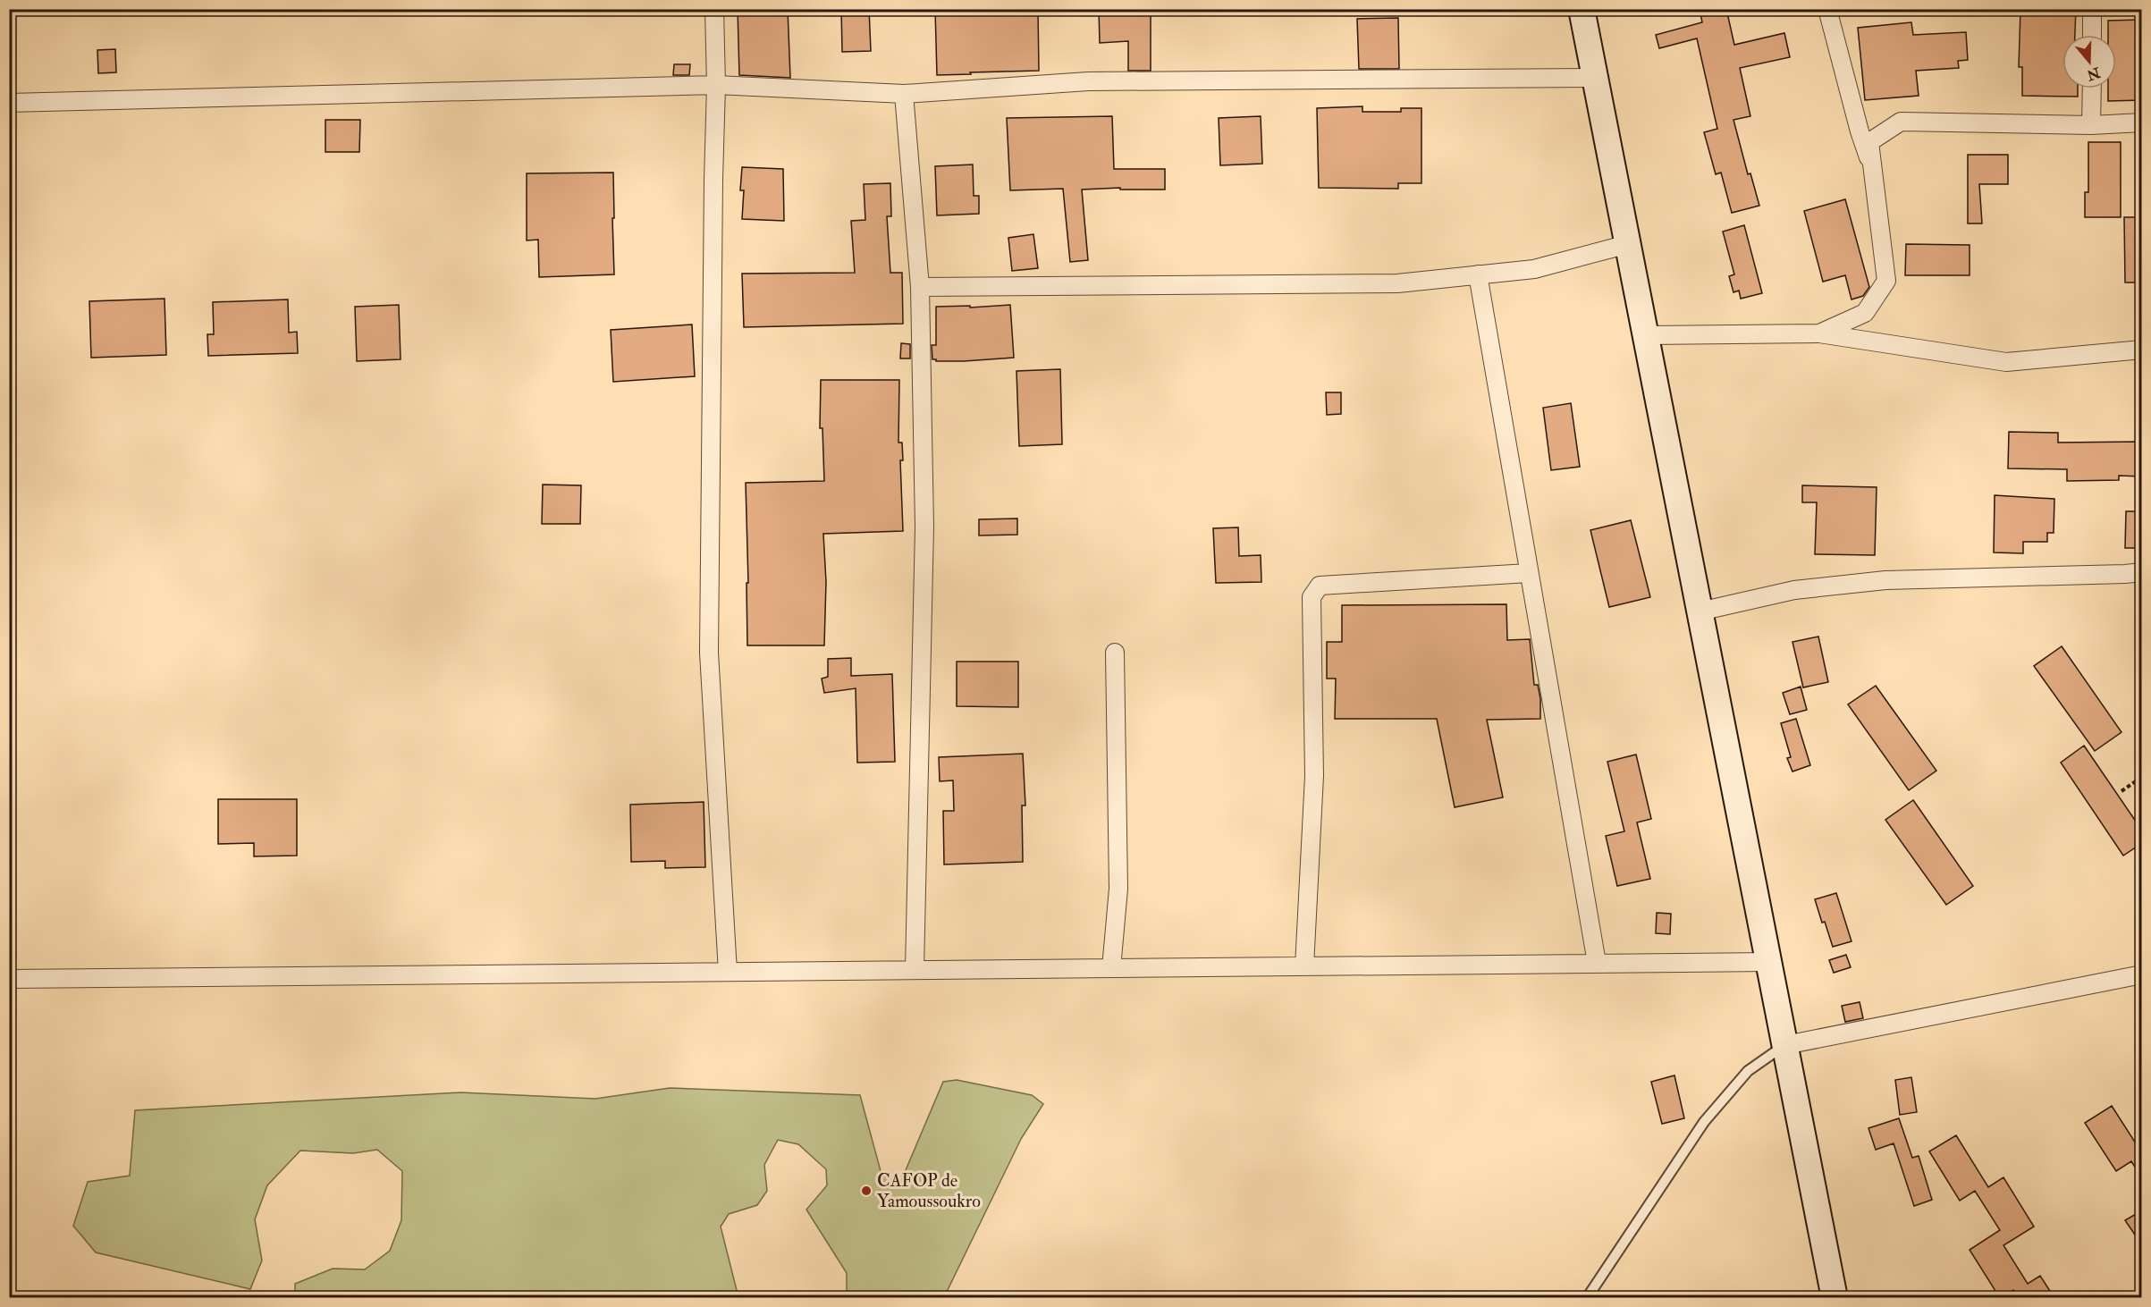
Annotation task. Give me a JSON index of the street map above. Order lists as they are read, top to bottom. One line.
{"places":["CAFOP de Yamoussoukro"],"north":"bottom"}
